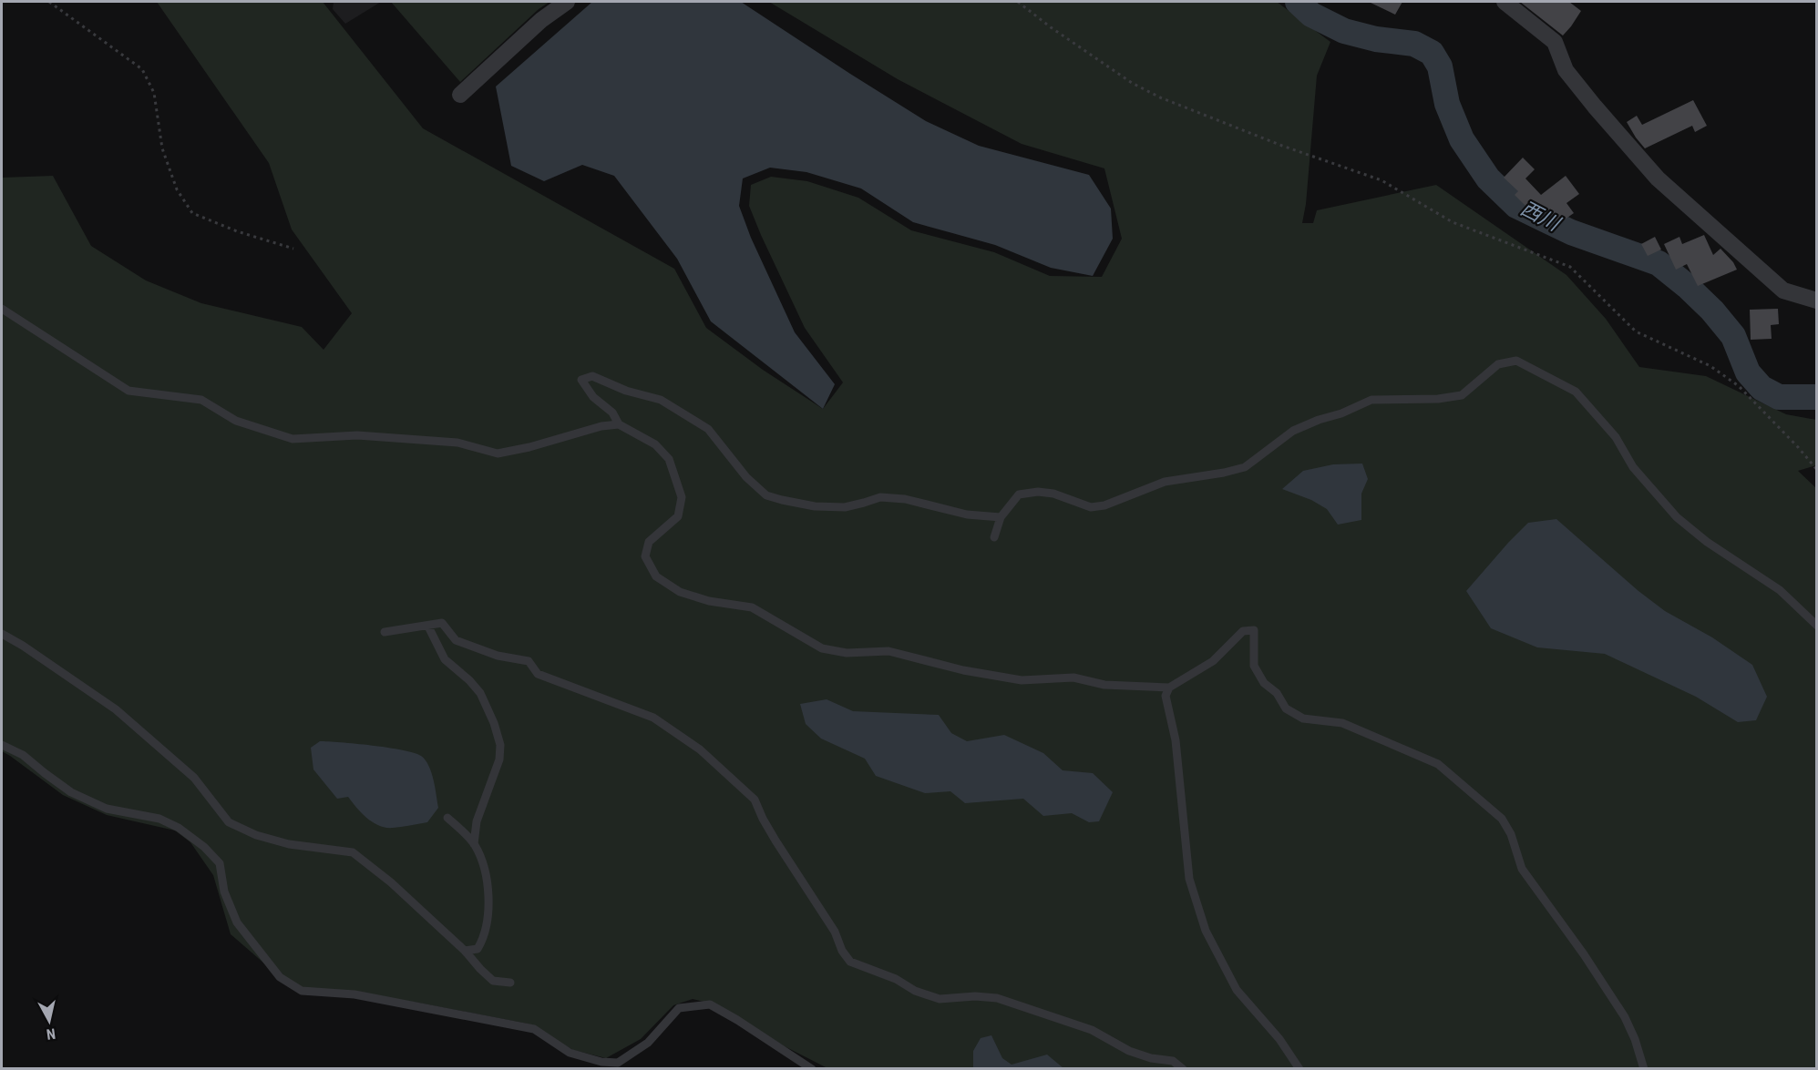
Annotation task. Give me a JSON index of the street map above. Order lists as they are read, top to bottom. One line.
{"water":["西川"],"north":"bottom"}
